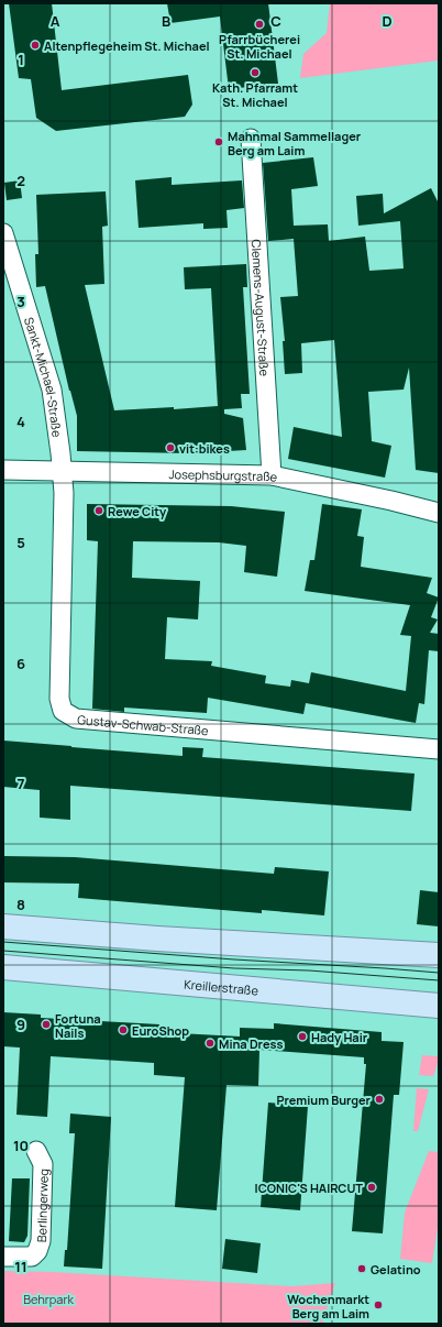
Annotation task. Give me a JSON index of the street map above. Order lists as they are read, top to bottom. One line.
{"streets":{"main road":["Kreillerstraße"],"street":["Clemens-August-Straße","Sankt-Michael-Straße","Josephsburgstraße","Gustav-Schwab-Straße","Berlingerweg"]},"crossings":[["Clemens-August-Straße","Josephsburgstraße"],["Sankt-Michael-Straße","Josephsburgstraße"],["Sankt-Michael-Straße","Gustav-Schwab-Straße"],["Josephsburgstraße","Gustav-Schwab-Straße"]],"parks":["Behrpark"],"places":["Pfarrbücherei St. Michael","Altenpflegeheim St. Michael","Kath. Pfarramt St. Michael","Mahnmal Sammellager Berg am Laim","vit:bikes","Rewe City","Fortuna Nails","EuroShop","Hady Hair","Mina Dress","Premium Burger","ICONIC'S HAIRCUT","Gelatino","Wochenmarkt Berg am Laim"],"grid":{"columns":["A","B","C","D"],"rows":["1","2","3","4","5","6","7","8","9","10","11"]}}
